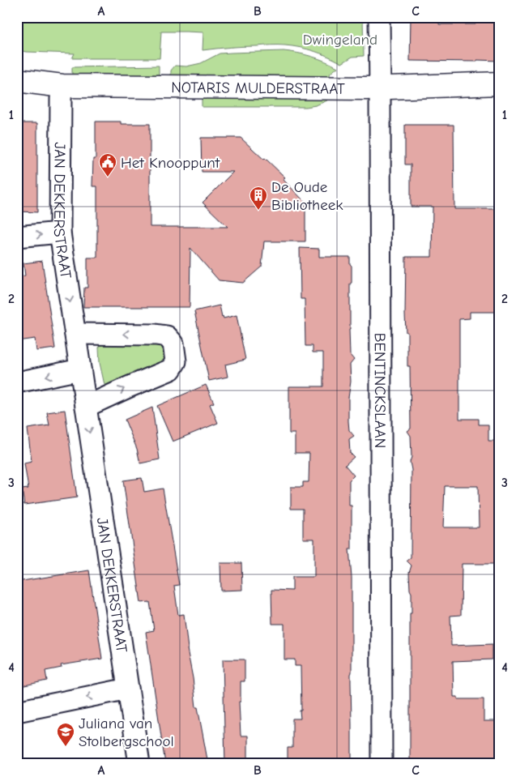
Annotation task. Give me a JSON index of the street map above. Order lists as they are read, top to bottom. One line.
{"streets":{"street":["NOTARIS MULDERSTRAAT","JAN DEKKERSTRAAT","BENTINCKSLAAN"]},"crossings":[["NOTARIS MULDERSTRAAT","JAN DEKKERSTRAAT"],["NOTARIS MULDERSTRAAT","BENTINCKSLAAN"]],"one_way":["JAN DEKKERSTRAAT"],"parks":["Dwingeland"],"places":{"public building":["Het Knooppunt"],"building":["De Oude Bibliotheek"],"school or university":["Juliana van Stolbergschool"]},"grid":{"columns":["A","B","C"],"rows":["1","2","3","4"]}}
